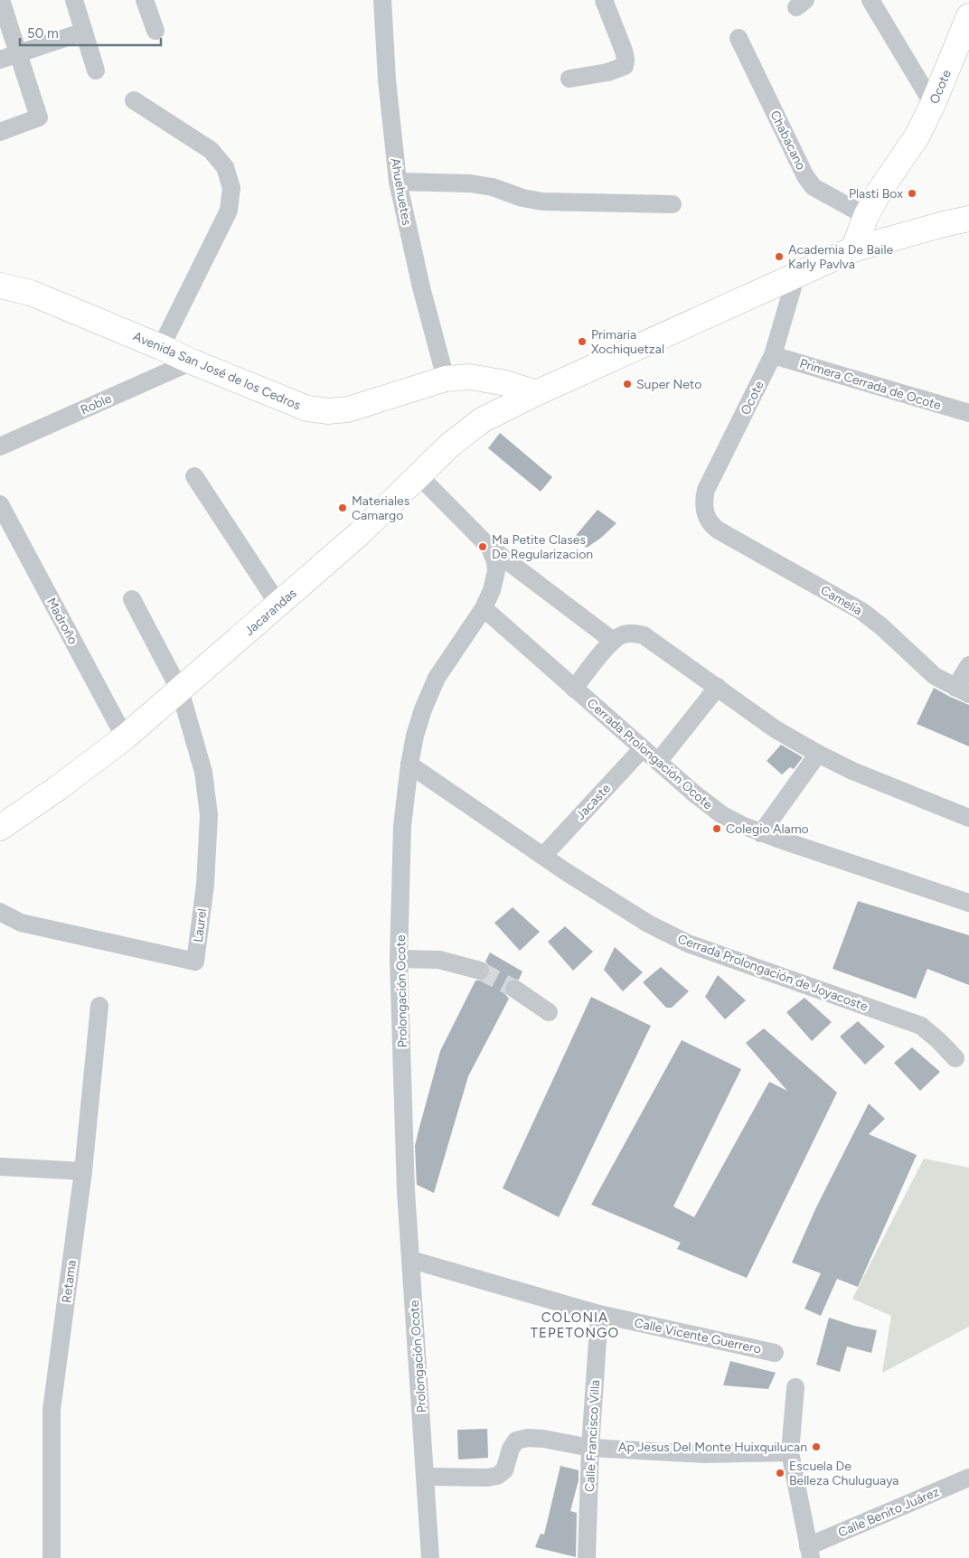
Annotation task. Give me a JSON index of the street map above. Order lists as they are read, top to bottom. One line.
{"streets":{"street":["Ocote","Chabacano","Ahuehuetes","Avenida San José de los Cedros","Primera Cerrada de Ocote","Roble","Camelia","Jacarandas","Madroño","Cerrada Prolongación Ocote","Jacaste","Laurel","Cerrada Prolongación de Joyacoste","Prolongación Ocote","Retama","Calle Vicente Guerrero","Calle Francisco Villa","Calle Benito Juárez"]},"crossings":[["Ocote","Chabacano"],["Ocote","Primera Cerrada de Ocote"],["Ocote","Camelia"],["Ahuehuetes","Avenida San José de los Cedros"],["Avenida San José de los Cedros","Roble"],["Avenida San José de los Cedros","Jacarandas"],["Jacarandas","Madroño"],["Jacarandas","Laurel"],["Jacarandas","Prolongación Ocote"],["Cerrada Prolongación Ocote","Jacaste"],["Cerrada Prolongación Ocote","Prolongación Ocote"],["Jacaste","Cerrada Prolongación de Joyacoste"],["Cerrada Prolongación de Joyacoste","Prolongación Ocote"],["Prolongación Ocote","Calle Vicente Guerrero"],["Calle Vicente Guerrero","Calle Francisco Villa"]],"districts":["COLONIA TEPETONGO"],"places":["Plasti Box","Academia De Baile Karly Pavlva","Primaria Xochiquetzal","Super Neto","Materiales Camargo","Ma Petite Clases De Regularizacion","Colegio Alamo","Ap Jesus Del Monte Huixquilucan","Escuela De Belleza Chuluguaya"],"scale_bar":"50 m"}
